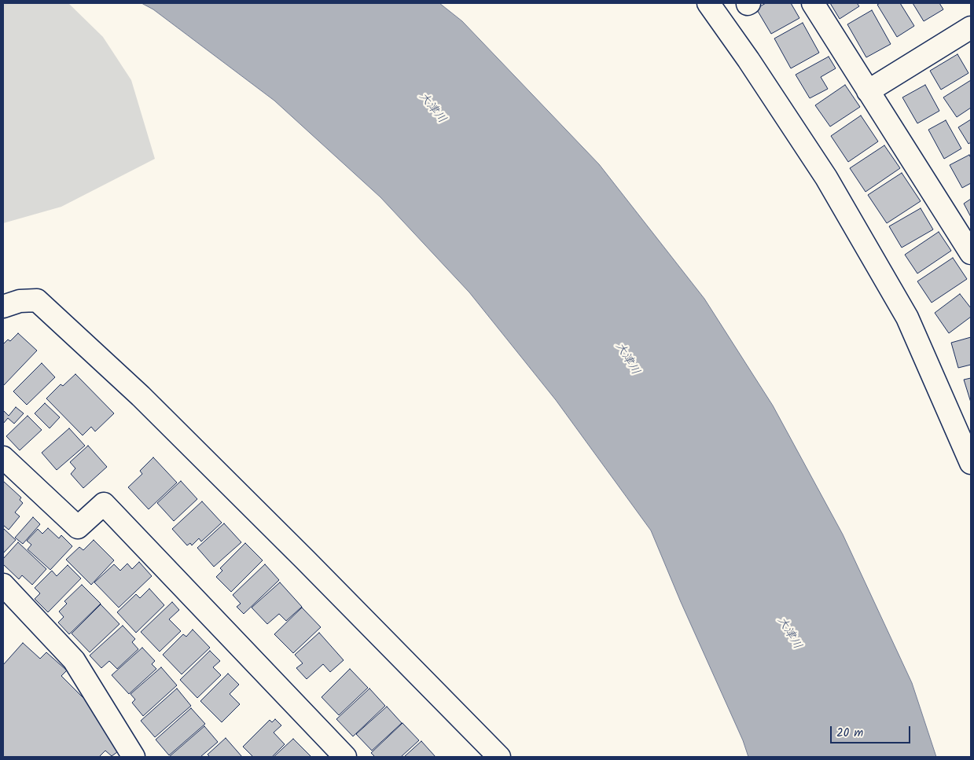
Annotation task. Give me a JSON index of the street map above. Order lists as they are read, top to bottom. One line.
{"water":["大津川"],"scale_bar":"20 m"}
